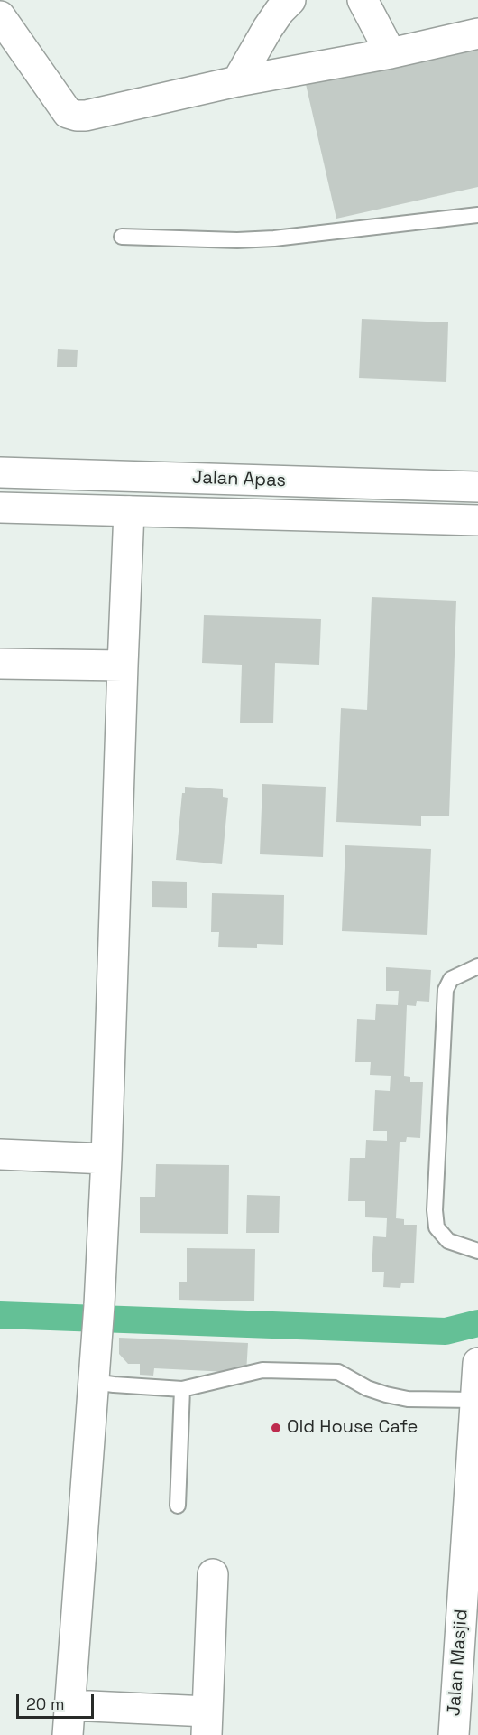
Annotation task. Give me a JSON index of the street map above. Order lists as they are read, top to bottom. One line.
{"streets":{"main road":["Jalan Apas","Jalan Masjid"]},"places":["Old House Cafe"],"scale_bar":"20 m"}
